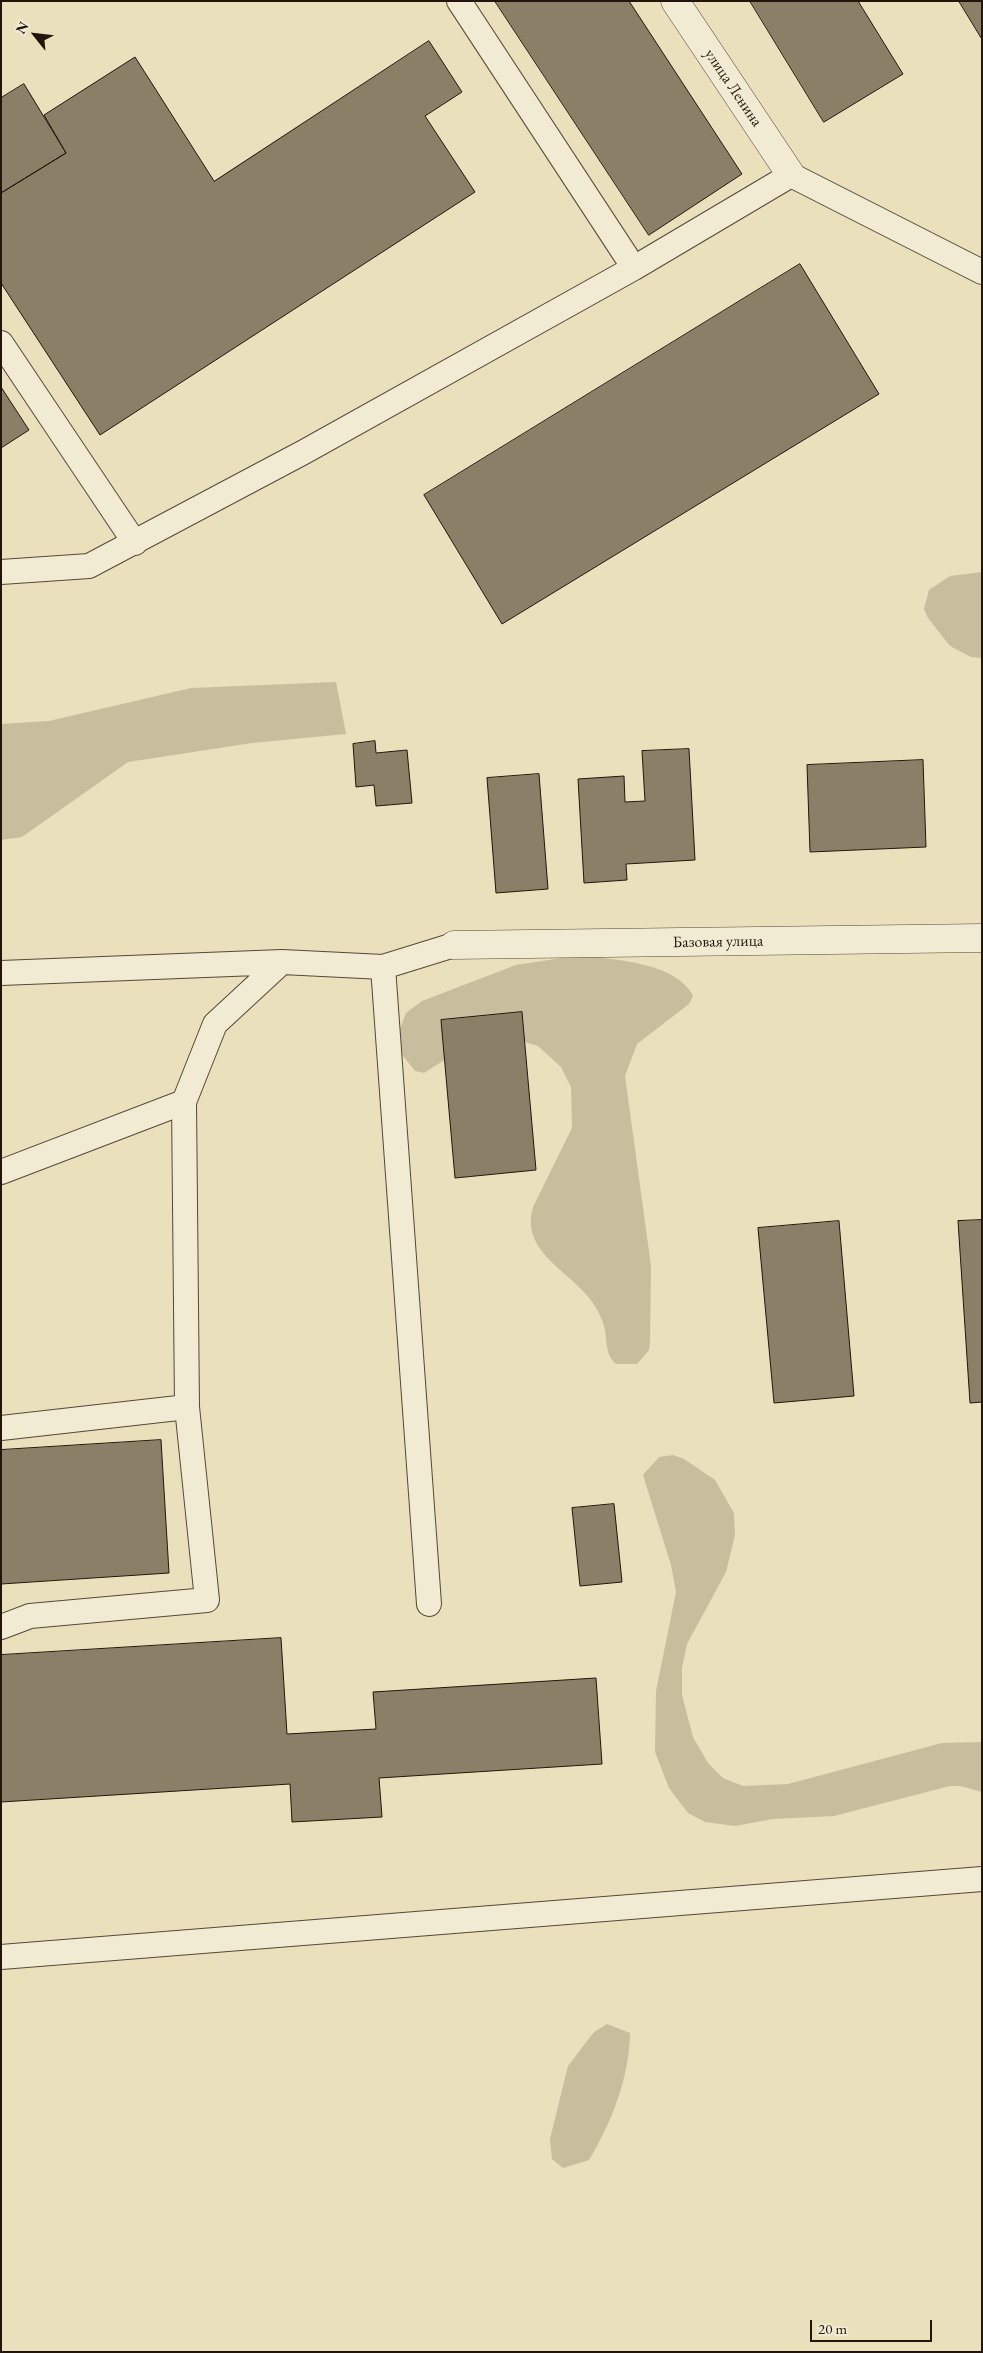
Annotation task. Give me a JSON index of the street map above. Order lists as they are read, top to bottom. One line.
{"streets":{"street":["улица Ленина","Базовая улица"]},"scale_bar":"20 m","north":"top left"}
